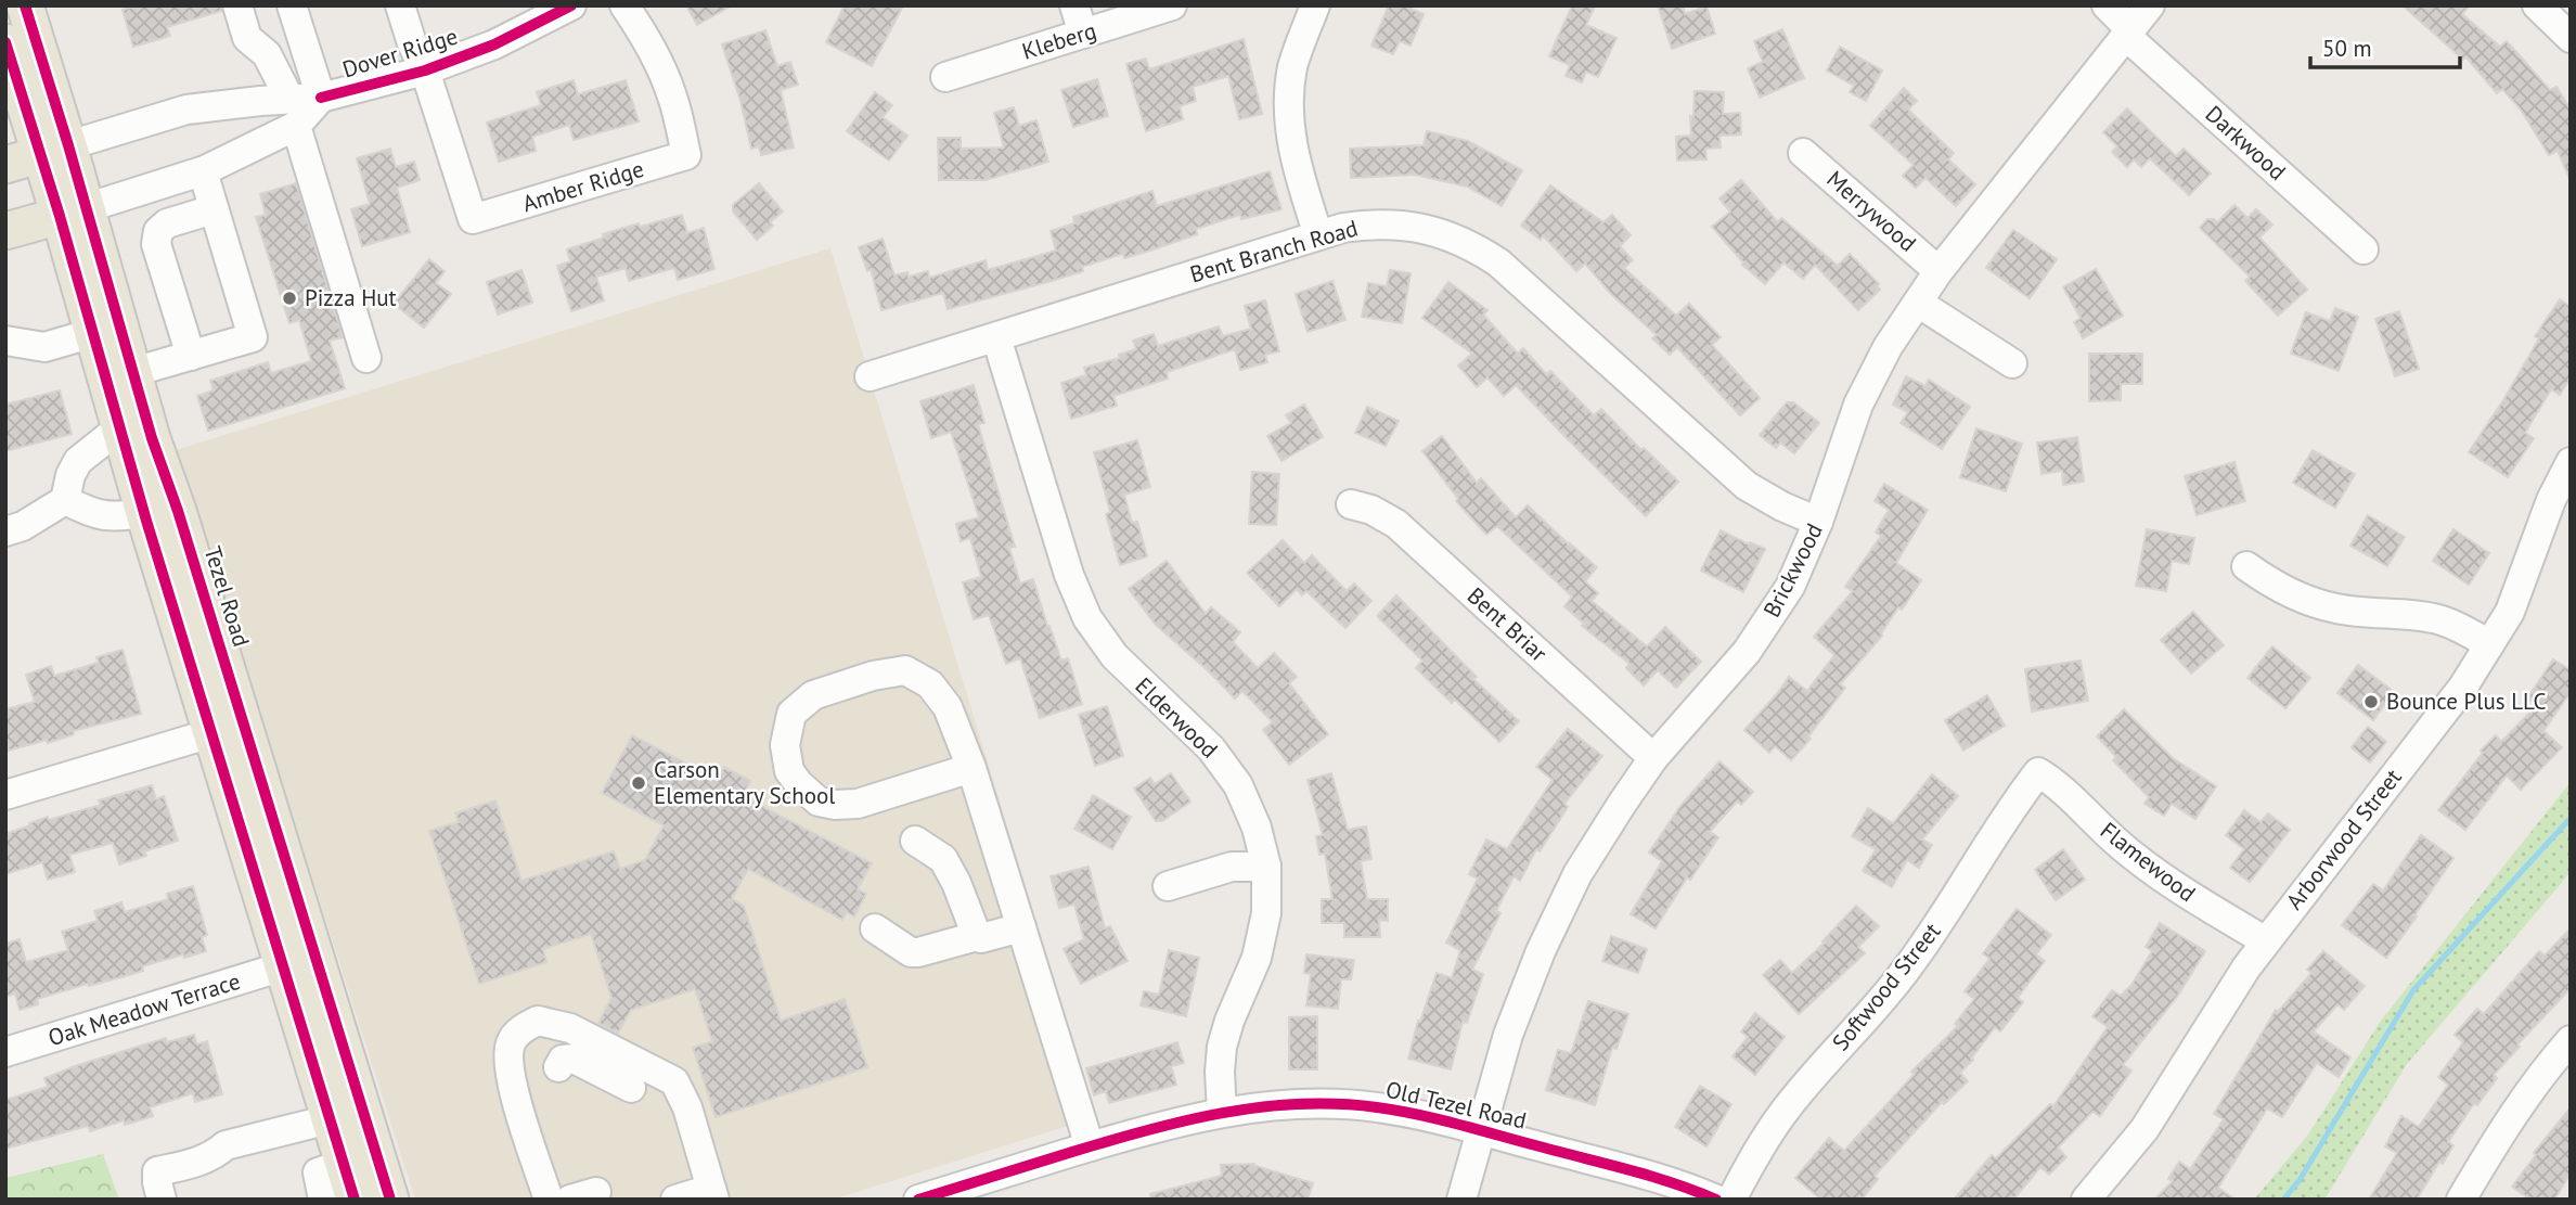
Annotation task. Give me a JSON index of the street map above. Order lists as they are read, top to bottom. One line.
{"streets":{"main road":["Tezel Road"],"street":["Kleberg","Dover Ridge","Darkwood","Amber Ridge","Merrywood","Bent Branch Road","Brickwood","Bent Briar","Elderwood","Arborwood Street","Flamewood","Softwood Street","Oak Meadow Terrace","Old Tezel Road"]},"crossings":[["Dover Ridge","Amber Ridge"],["Dover Ridge","Tezel Road"],["Darkwood","Brickwood"],["Merrywood","Brickwood"],["Bent Branch Road","Brickwood"],["Bent Branch Road","Elderwood"],["Brickwood","Bent Briar"],["Brickwood","Old Tezel Road"],["Tezel Road","Oak Meadow Terrace"],["Elderwood","Old Tezel Road"],["Arborwood Street","Flamewood"],["Flamewood","Softwood Street"]],"places":["Pizza Hut","Bounce Plus LLC","Carson Elementary School"],"scale_bar":"50 m"}
